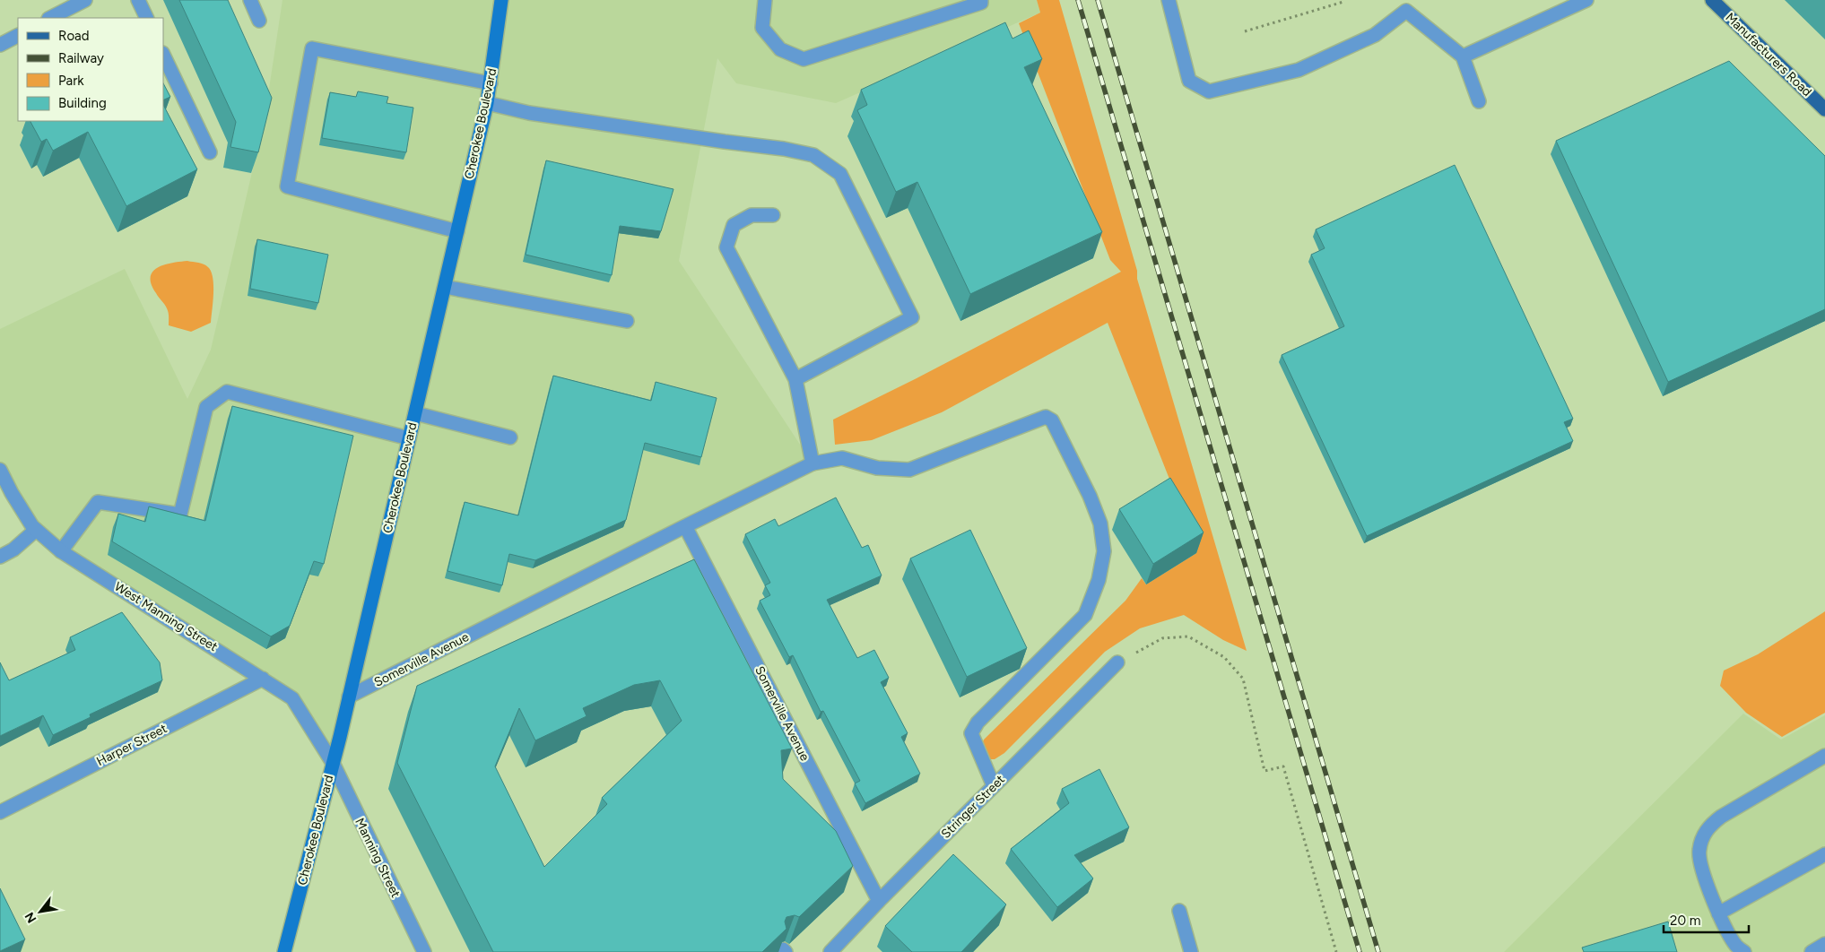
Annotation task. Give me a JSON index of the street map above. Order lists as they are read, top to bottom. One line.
{"streets":{"main road":["Manufacturers Road","Cherokee Boulevard"],"street":["West Manning Street","Somerville Avenue","Harper Street","Stringer Street","Manning Street"]},"crossings":[["Cherokee Boulevard","West Manning Street"],["Cherokee Boulevard","Somerville Avenue"],["Cherokee Boulevard","Manning Street"],["West Manning Street","Harper Street"],["West Manning Street","Manning Street"],["Somerville Avenue","Stringer Street"]],"legend":["Road","Railway","Park","Building"],"scale_bar":"20 m","north":"bottom left"}
